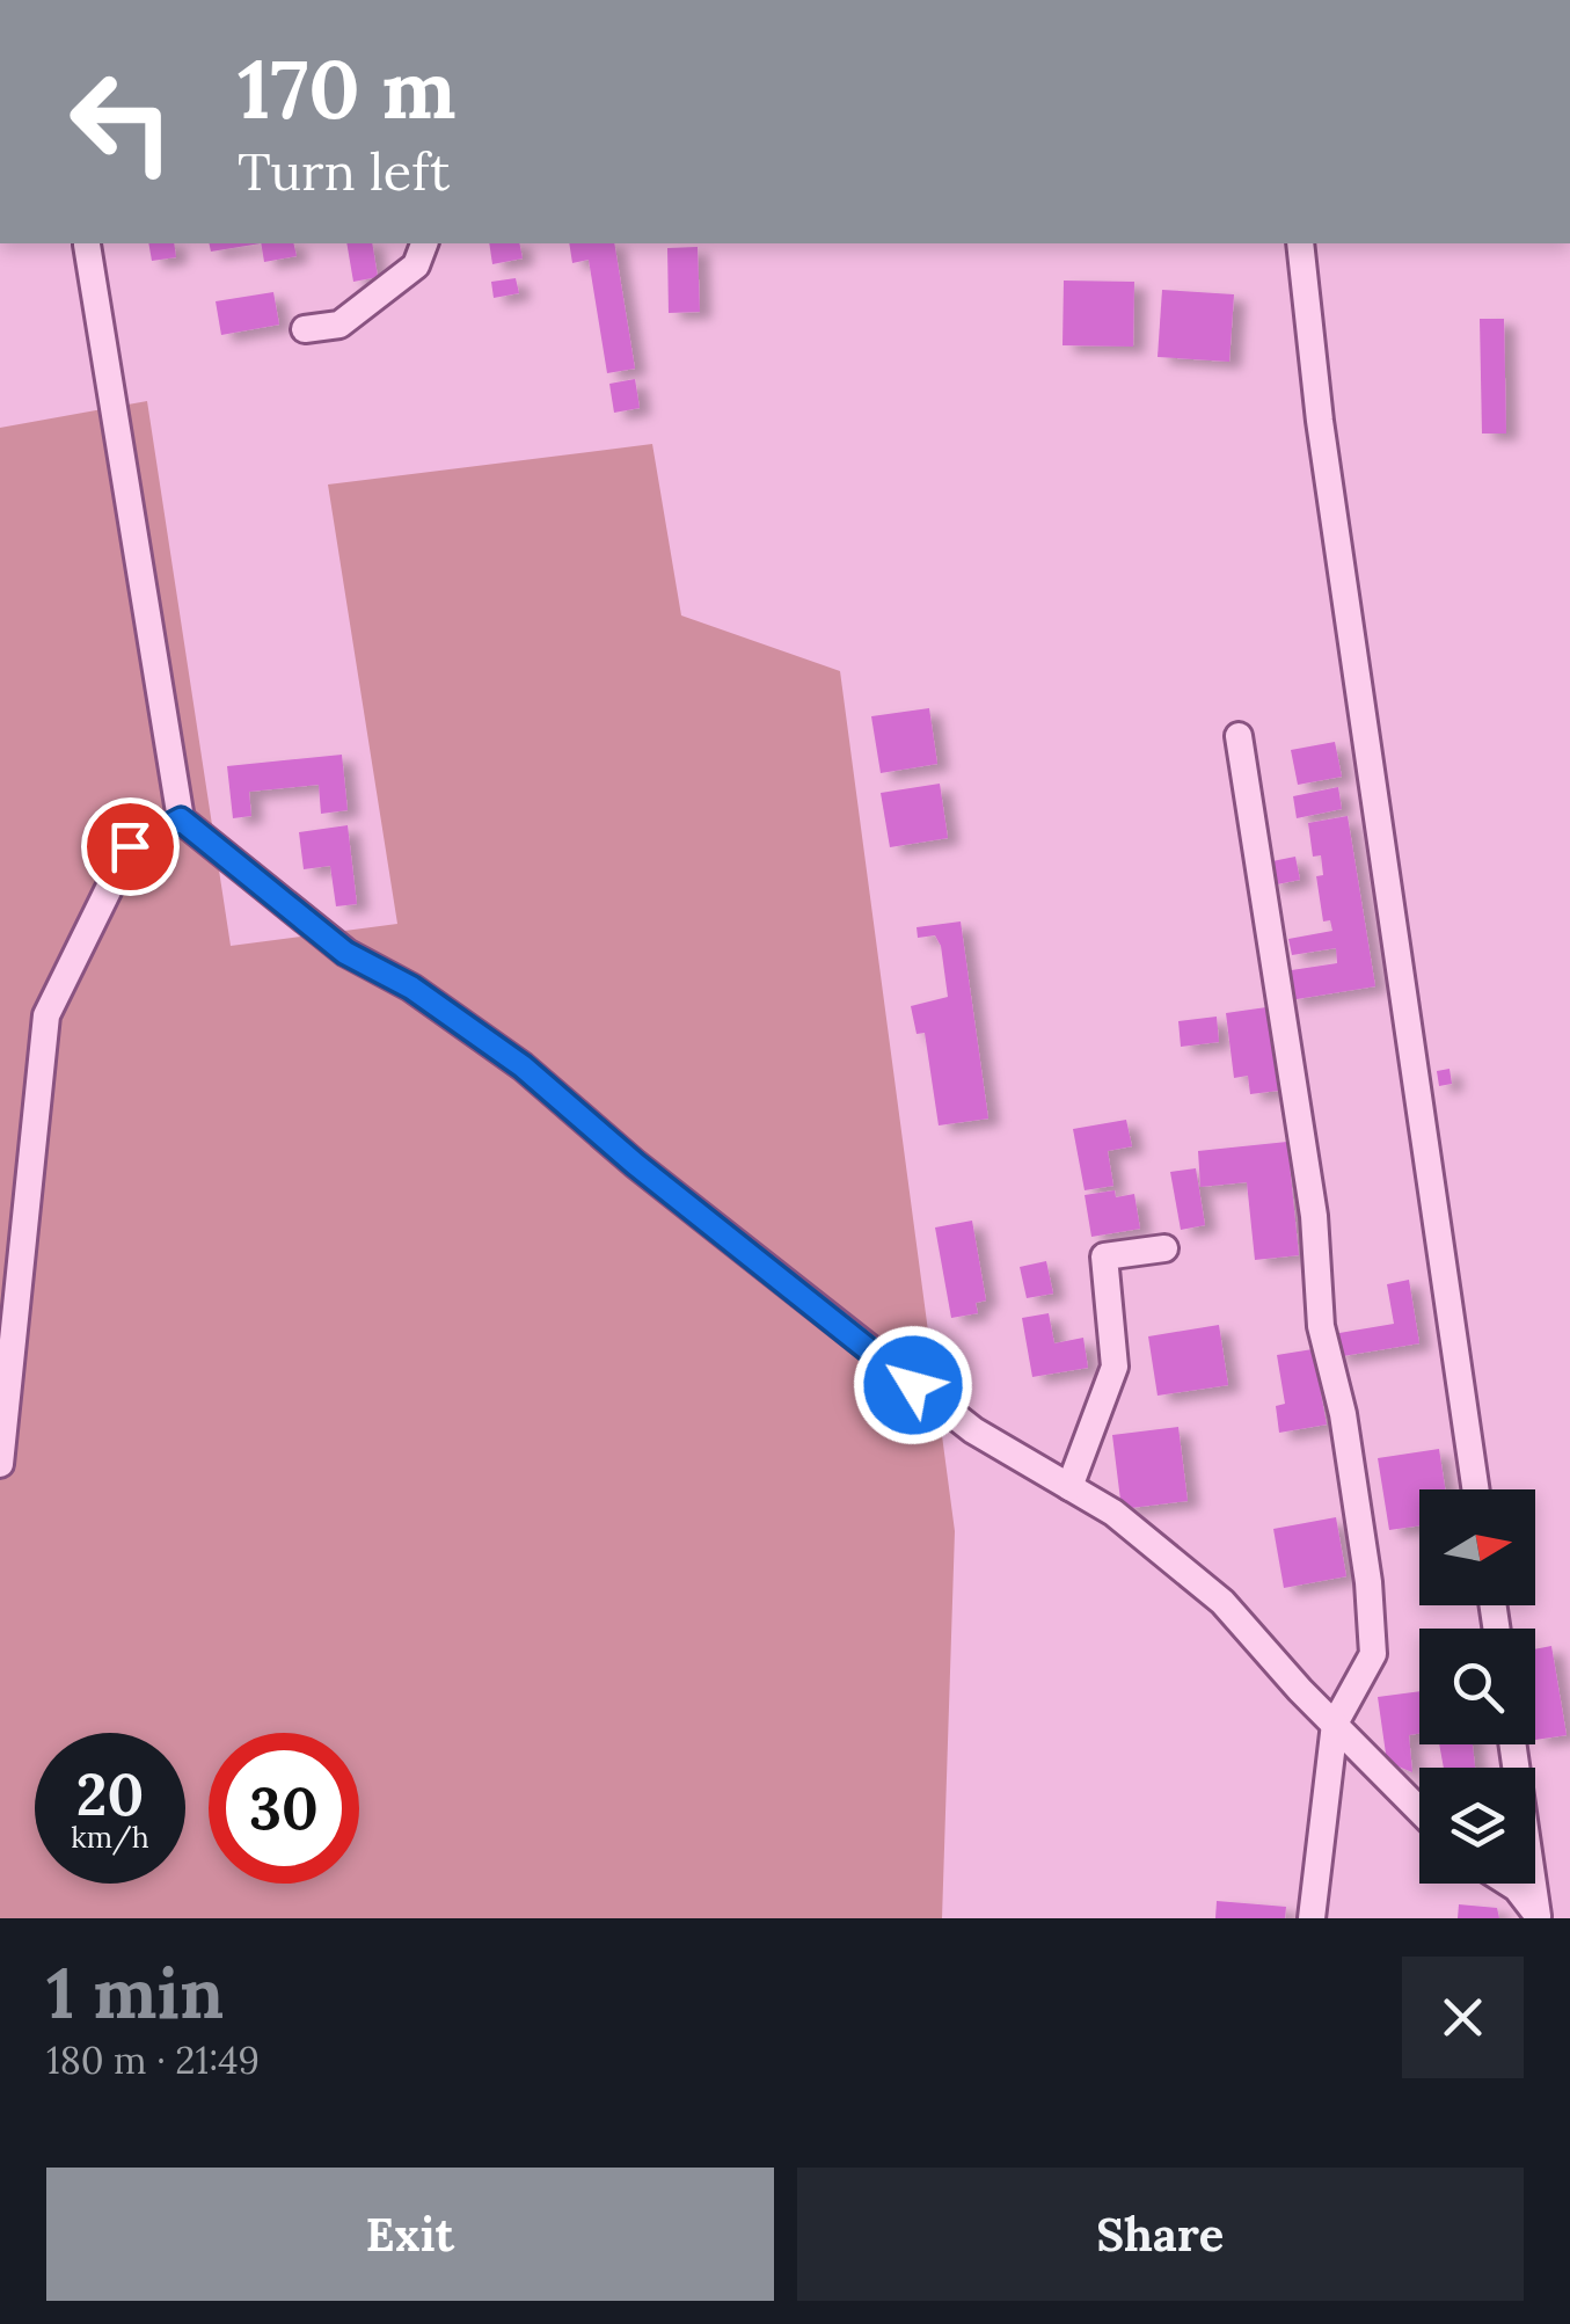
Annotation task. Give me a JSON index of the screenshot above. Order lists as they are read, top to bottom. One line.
{"north":"right","page":{"turn":["170 m","Turn left"],"speed":"20 km/h","limit":"30","heading":["1 min","180 m · 21:49"],"buttons":["Exit","Share"]}}
